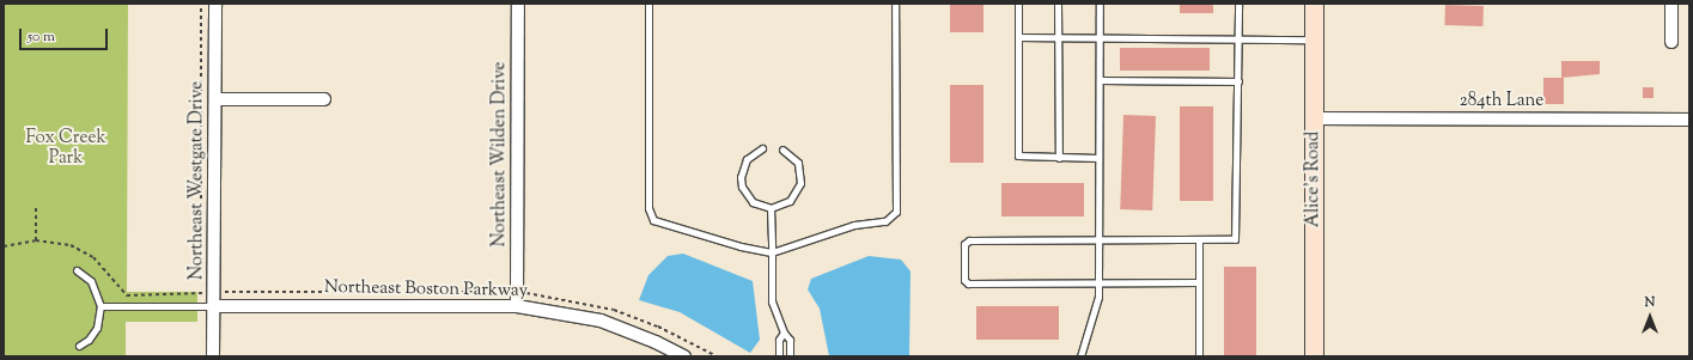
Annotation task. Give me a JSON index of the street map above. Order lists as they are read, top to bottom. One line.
{"streets":{"main road":["Alice's Road"],"street":["284th Lane","Northeast Wilden Drive","Northeast Westgate Drive","Northeast Boston Parkway"]},"crossings":[["284th Lane","Alice's Road"],["Northeast Wilden Drive","Northeast Boston Parkway"],["Northeast Westgate Drive","Northeast Boston Parkway"]],"parks":["Fox Creek Park"],"scale_bar":"50 m","north":"top"}
